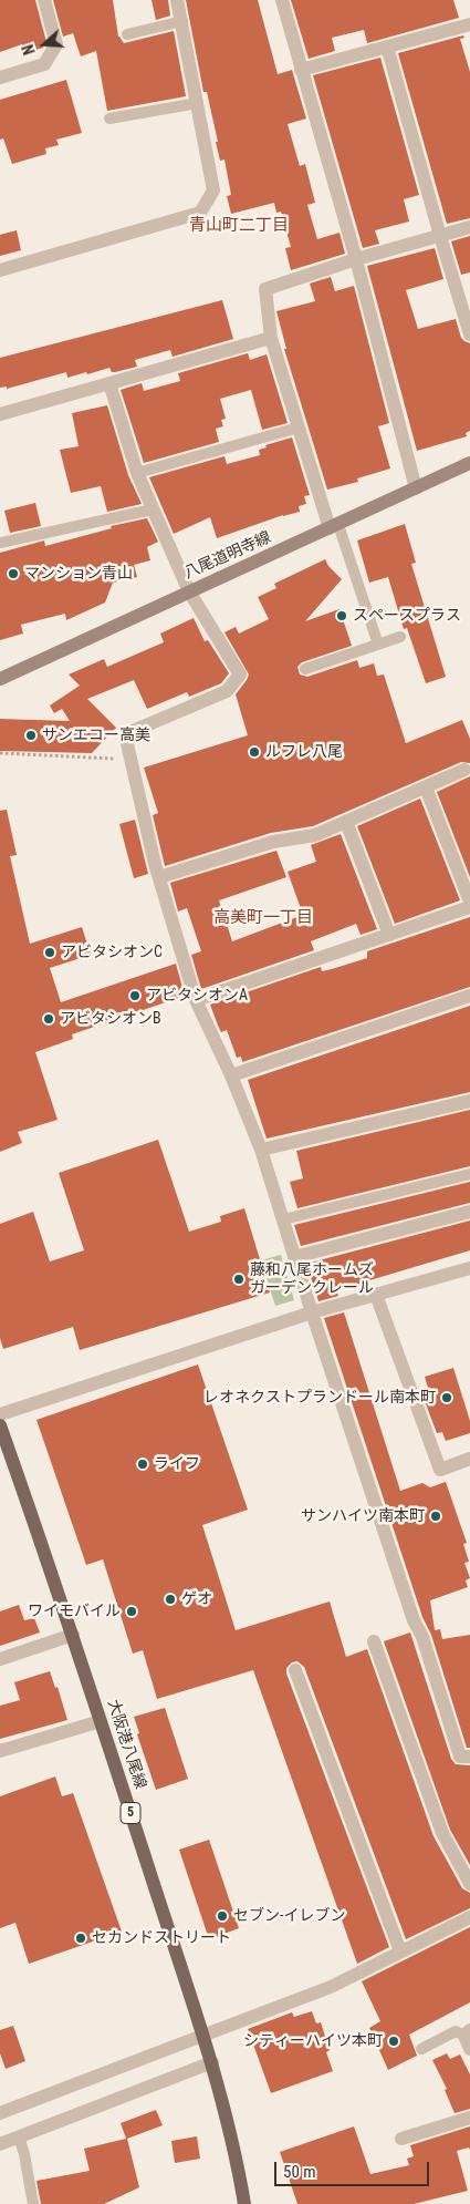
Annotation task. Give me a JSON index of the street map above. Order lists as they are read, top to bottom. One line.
{"streets":{"main road":["八尾道明寺線","大阪港八尾線","5"]},"districts":["青山町二丁目","高美町一丁目"],"places":["マンション青山","スペースプラス","サンエコー高美","ルフレ八尾","アビタシオンC","アビタシオンA","アビタシオンB","藤和八尾ホームズ ガーデンクレール","レオネクストプランドール南本町","ライフ","サンハイツ南本町","ゲオ","ワイモバイル","セブン-イレブン","セカンドストリート","シティーハイツ本町"],"scale_bar":"50 m","north":"left"}
